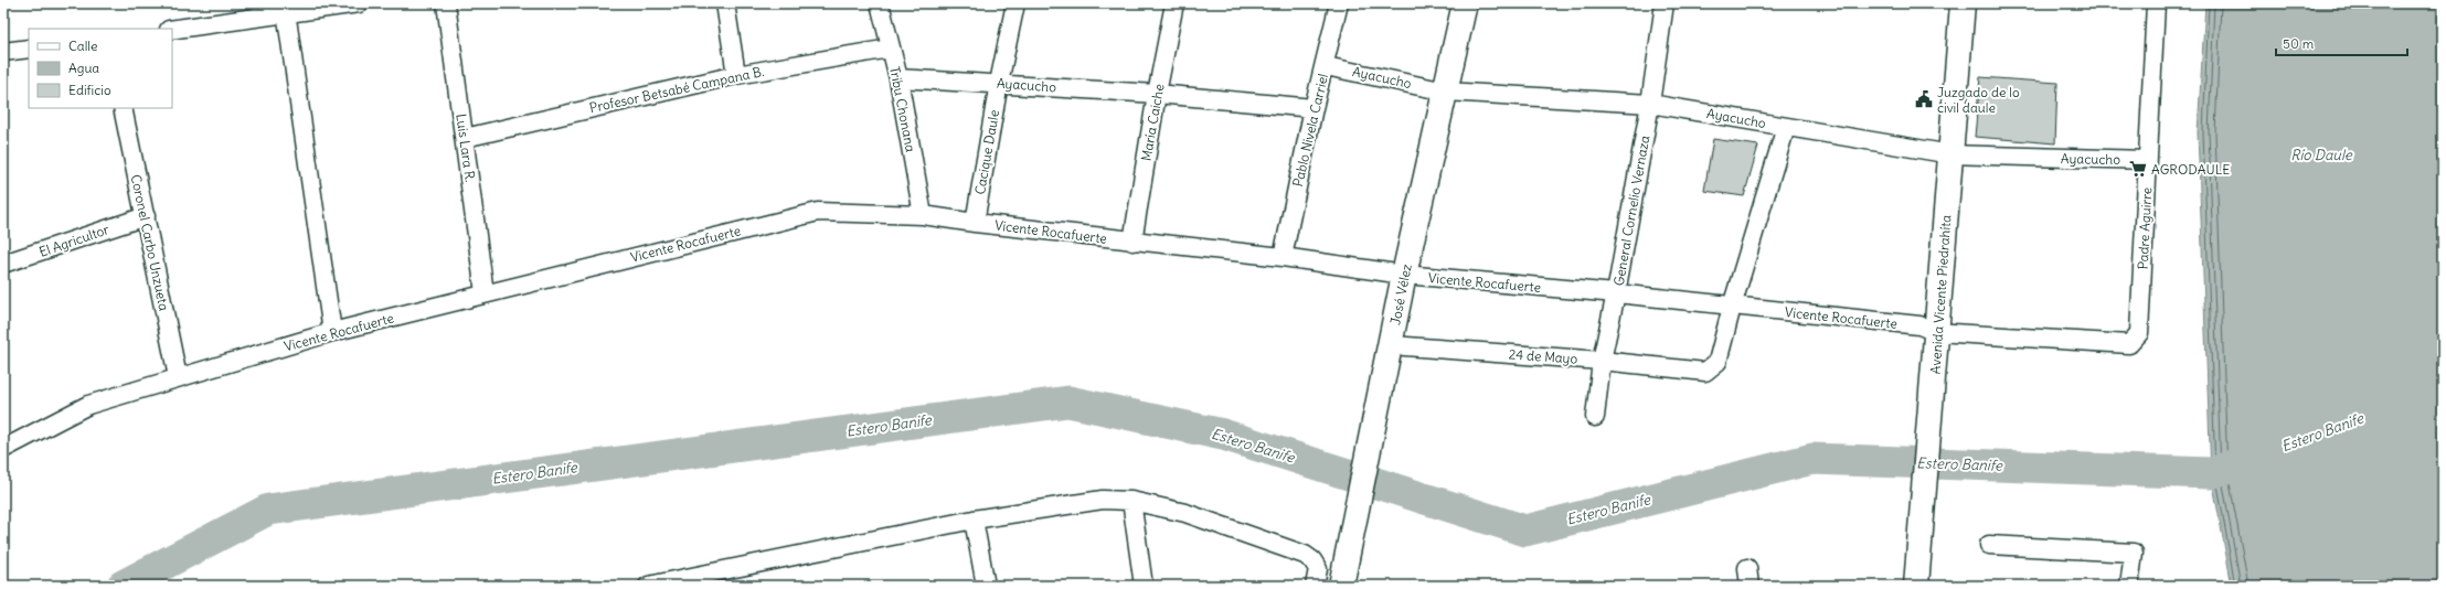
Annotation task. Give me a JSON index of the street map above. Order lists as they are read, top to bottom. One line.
{"streets":{"main road":["José Vélez","Avenida Vicente Piedrahíta"],"street":["Ayacucho","Profesor Betsabé Campana B.","Tribu Chonana","María Caiche","Pablo Nivela Carriel","Luis Lara R.","Cacique Daule","General Cornelio Vernaza","Padre Aguirre","Vicente Rocafuerte","El Agricultor","Coronel Carbo Unzueta","24 de Mayo"]},"crossings":[["Ayacucho","Tribu Chonana"],["Ayacucho","María Caiche"],["Ayacucho","Pablo Nivela Carriel"],["Ayacucho","Cacique Daule"],["Ayacucho","General Cornelio Vernaza"],["Ayacucho","Padre Aguirre"],["Ayacucho","José Vélez"],["Ayacucho","Avenida Vicente Piedrahíta"],["Profesor Betsabé Campana B.","Tribu Chonana"],["Profesor Betsabé Campana B.","Luis Lara R."],["Tribu Chonana","Vicente Rocafuerte"],["María Caiche","Vicente Rocafuerte"],["Pablo Nivela Carriel","Vicente Rocafuerte"],["Luis Lara R.","Vicente Rocafuerte"],["Cacique Daule","Vicente Rocafuerte"],["General Cornelio Vernaza","Vicente Rocafuerte"],["General Cornelio Vernaza","24 de Mayo"],["Padre Aguirre","Vicente Rocafuerte"],["Vicente Rocafuerte","Coronel Carbo Unzueta"],["Vicente Rocafuerte","José Vélez"],["Vicente Rocafuerte","Avenida Vicente Piedrahíta"],["Vicente Rocafuerte","24 de Mayo"],["El Agricultor","Coronel Carbo Unzueta"],["José Vélez","24 de Mayo"]],"water":["Río Daule","Estero Banife"],"places":{"public building":["Juzgado de lo civil daule"],"supermarket":["AGRODAULE"]},"legend":["Calle","Agua","Edificio"],"scale_bar":"50 m"}
